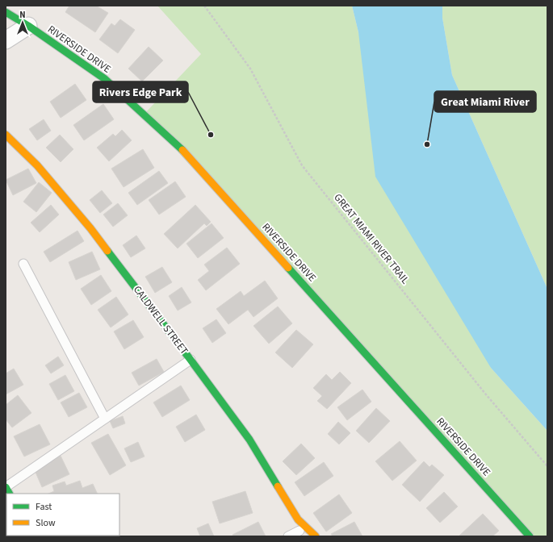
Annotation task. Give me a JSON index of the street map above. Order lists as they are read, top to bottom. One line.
{"streets":{"main road":["RIVERSIDE DRIVE","CALDWELL STREET"],"path":["GREAT MIAMI RIVER TRAIL"]},"places":["Rivers Edge Park","Great Miami River"],"legend":["Fast","Slow"],"north":"top"}
